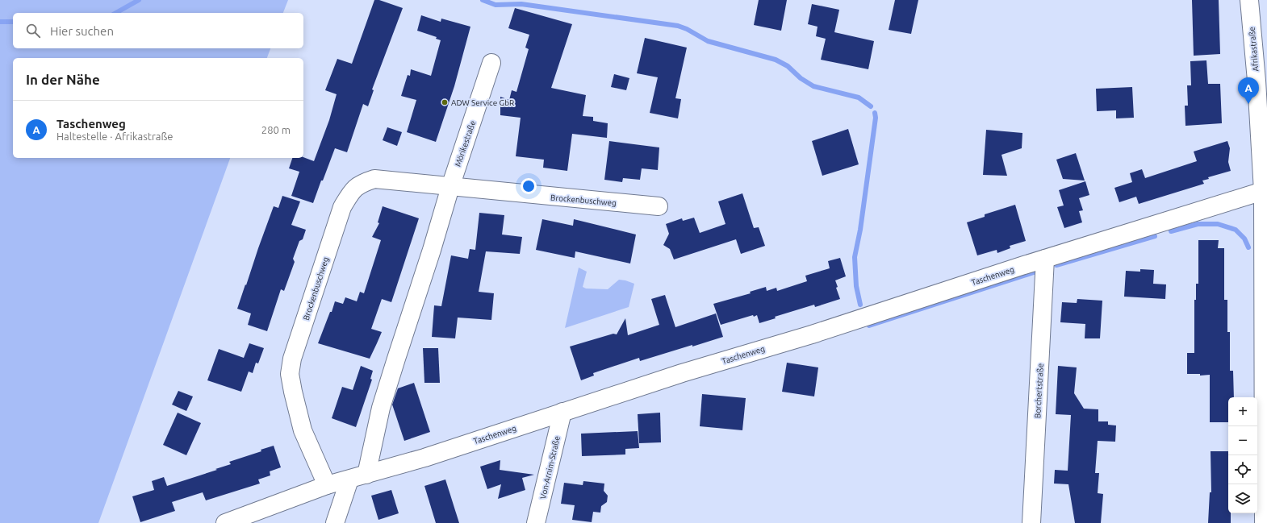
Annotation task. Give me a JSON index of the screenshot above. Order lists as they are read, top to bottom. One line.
{"streets":{"street":["Afrikastraße","Mörikestraße","Brockenbuschweg","Taschenweg","Borchertstraße","Von-Arnim-Straße"]},"crossings":[["Afrikastraße","Taschenweg"],["Mörikestraße","Brockenbuschweg"],["Brockenbuschweg","Taschenweg"],["Taschenweg","Borchertstraße"],["Taschenweg","Von-Arnim-Straße"]],"places":["ADW Service GbR"],"page":{"search":"Hier suchen","heading":"In der Nähe","pins":"A","list":[{"mark":"A","name":"Taschenweg","note":"Haltestelle · Afrikastraße","value":"280 m"}],"map_buttons":["+","−"]}}
